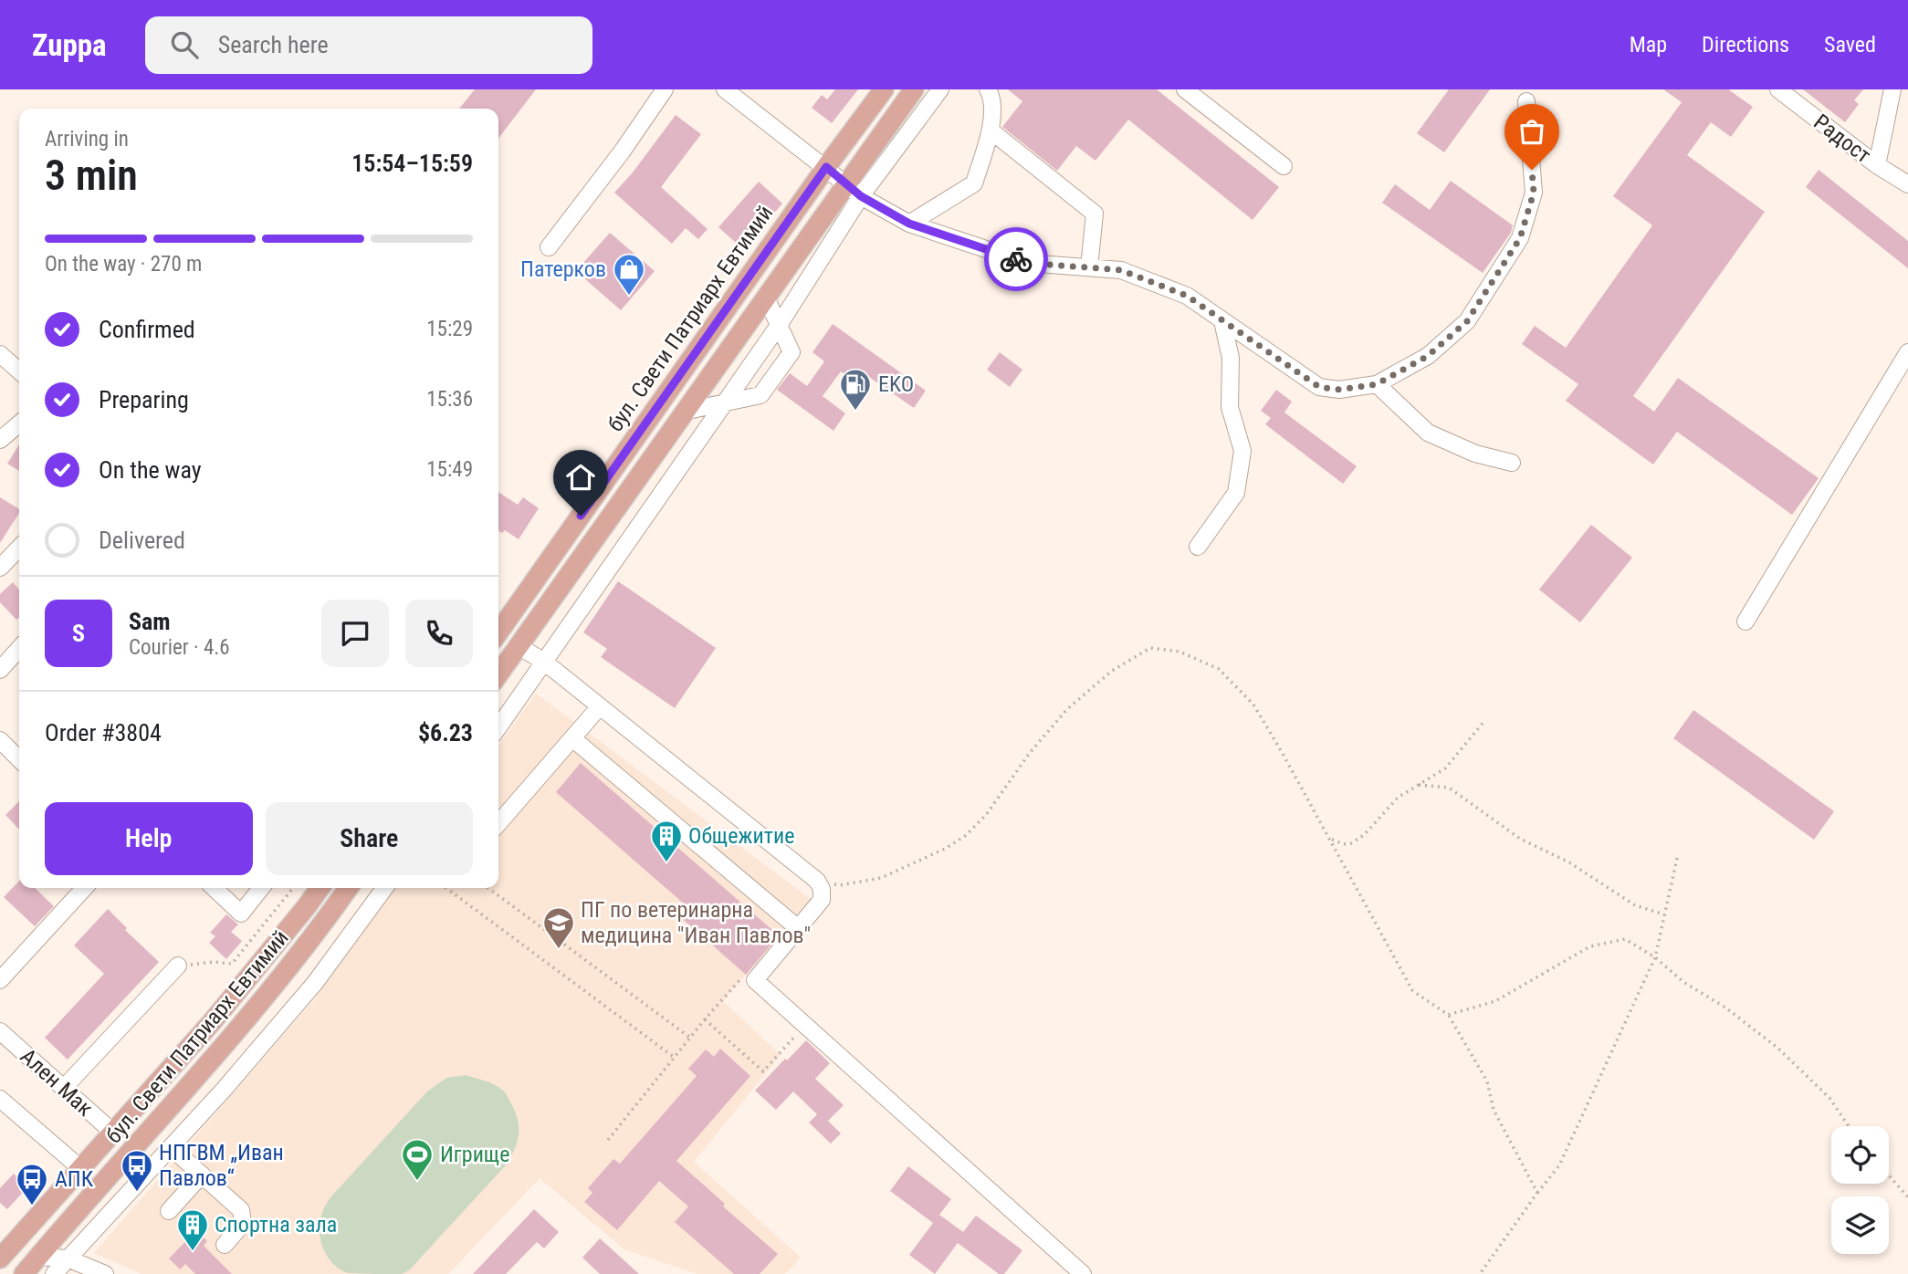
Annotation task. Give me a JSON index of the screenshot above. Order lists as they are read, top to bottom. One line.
{"streets":{"main road":["бул. Свети Патриарх Евтимий"],"street":["Радост","Ален Мак"]},"crossings":[["бул. Свети Патриарх Евтимий","Ален Мак"]],"places":{"shop":["Патерков"],"fuel station":["EKO"],"building":["Общежитие","Спортна зала"],"school or university":["ПГ по ветеринарна медицина \"Иван Павлов\""],"sports":["Игрище"],"bus stop":["НПГВМ „Иван Павлов“","АПК"]},"page":{"header":"Zuppa","search":"Search here","nav":["Map","Directions","Saved"],"heading":["3 min","Arriving in","15:54–15:59"],"panel":["Sam","Courier · 4.6","Order #3804","$6.23"],"bar":"On the way · 270 m","list":[["Confirmed","15:29"],["Preparing","15:36"],["On the way","15:49"],"Delivered"],"round":"S","buttons":["Help","Share"]}}
